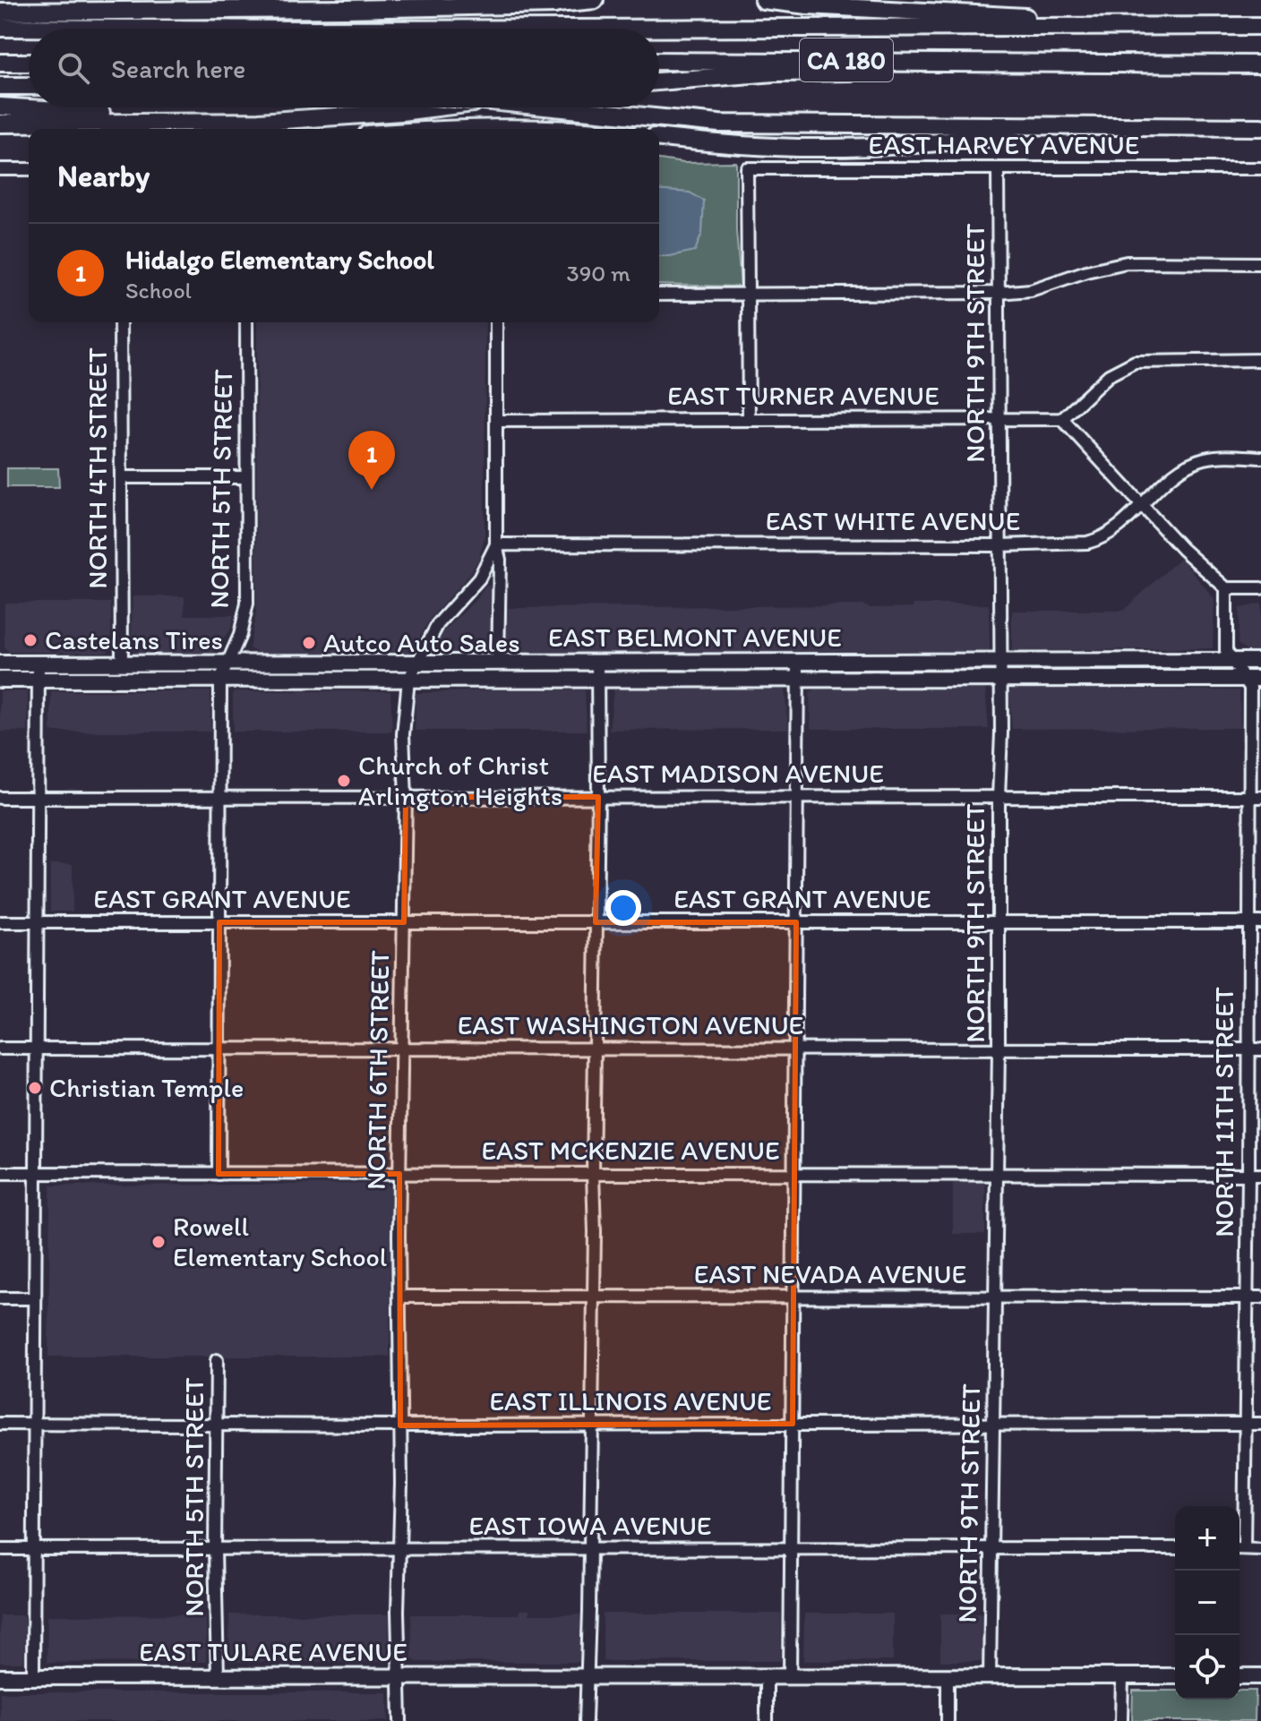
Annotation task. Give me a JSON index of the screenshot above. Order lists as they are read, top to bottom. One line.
{"streets":{"highway":["CA 180"],"main road":["EAST BELMONT AVENUE","EAST TULARE AVENUE"],"street":["EAST HARVEY AVENUE","NORTH 9TH STREET","EAST TURNER AVENUE","NORTH 4TH STREET","NORTH 5TH STREET","EAST WHITE AVENUE","EAST MADISON AVENUE","EAST GRANT AVENUE","EAST WASHINGTON AVENUE","NORTH 6TH STREET","NORTH 11TH STREET","EAST MCKENZIE AVENUE","EAST NEVADA AVENUE","EAST ILLINOIS AVENUE","EAST IOWA AVENUE"]},"crossings":[["EAST HARVEY AVENUE","NORTH 9TH STREET"],["NORTH 9TH STREET","EAST TURNER AVENUE"],["NORTH 9TH STREET","EAST WHITE AVENUE"],["NORTH 9TH STREET","EAST BELMONT AVENUE"],["NORTH 9TH STREET","EAST MADISON AVENUE"],["NORTH 9TH STREET","EAST GRANT AVENUE"],["NORTH 9TH STREET","EAST WASHINGTON AVENUE"],["NORTH 9TH STREET","EAST MCKENZIE AVENUE"],["NORTH 9TH STREET","EAST NEVADA AVENUE"],["NORTH 9TH STREET","EAST ILLINOIS AVENUE"],["NORTH 9TH STREET","EAST IOWA AVENUE"],["NORTH 9TH STREET","EAST TULARE AVENUE"],["NORTH 4TH STREET","EAST BELMONT AVENUE"],["NORTH 5TH STREET","EAST BELMONT AVENUE"],["NORTH 5TH STREET","EAST MADISON AVENUE"],["NORTH 5TH STREET","EAST GRANT AVENUE"],["NORTH 5TH STREET","EAST WASHINGTON AVENUE"],["NORTH 5TH STREET","EAST MCKENZIE AVENUE"],["NORTH 5TH STREET","EAST ILLINOIS AVENUE"],["NORTH 5TH STREET","EAST IOWA AVENUE"],["NORTH 5TH STREET","EAST TULARE AVENUE"],["EAST BELMONT AVENUE","NORTH 6TH STREET"],["EAST BELMONT AVENUE","NORTH 11TH STREET"],["EAST MADISON AVENUE","NORTH 6TH STREET"],["EAST MADISON AVENUE","NORTH 11TH STREET"],["EAST GRANT AVENUE","NORTH 6TH STREET"],["EAST GRANT AVENUE","NORTH 11TH STREET"],["EAST WASHINGTON AVENUE","NORTH 6TH STREET"],["EAST WASHINGTON AVENUE","NORTH 11TH STREET"],["NORTH 6TH STREET","EAST MCKENZIE AVENUE"],["NORTH 6TH STREET","EAST NEVADA AVENUE"],["NORTH 6TH STREET","EAST ILLINOIS AVENUE"],["NORTH 6TH STREET","EAST IOWA AVENUE"],["NORTH 6TH STREET","EAST TULARE AVENUE"],["NORTH 11TH STREET","EAST MCKENZIE AVENUE"],["NORTH 11TH STREET","EAST NEVADA AVENUE"],["NORTH 11TH STREET","EAST ILLINOIS AVENUE"]],"places":["Castelans Tires","Autco Auto Sales","Church of Christ Arlington Heights","Christian Temple","Rowell Elementary School"],"page":{"search":"Search here","heading":"Nearby","list":[{"mark":"1","name":"Hidalgo Elementary School","note":"School","value":"390 m"}],"pins":"1","map_buttons":["+","−"]}}
